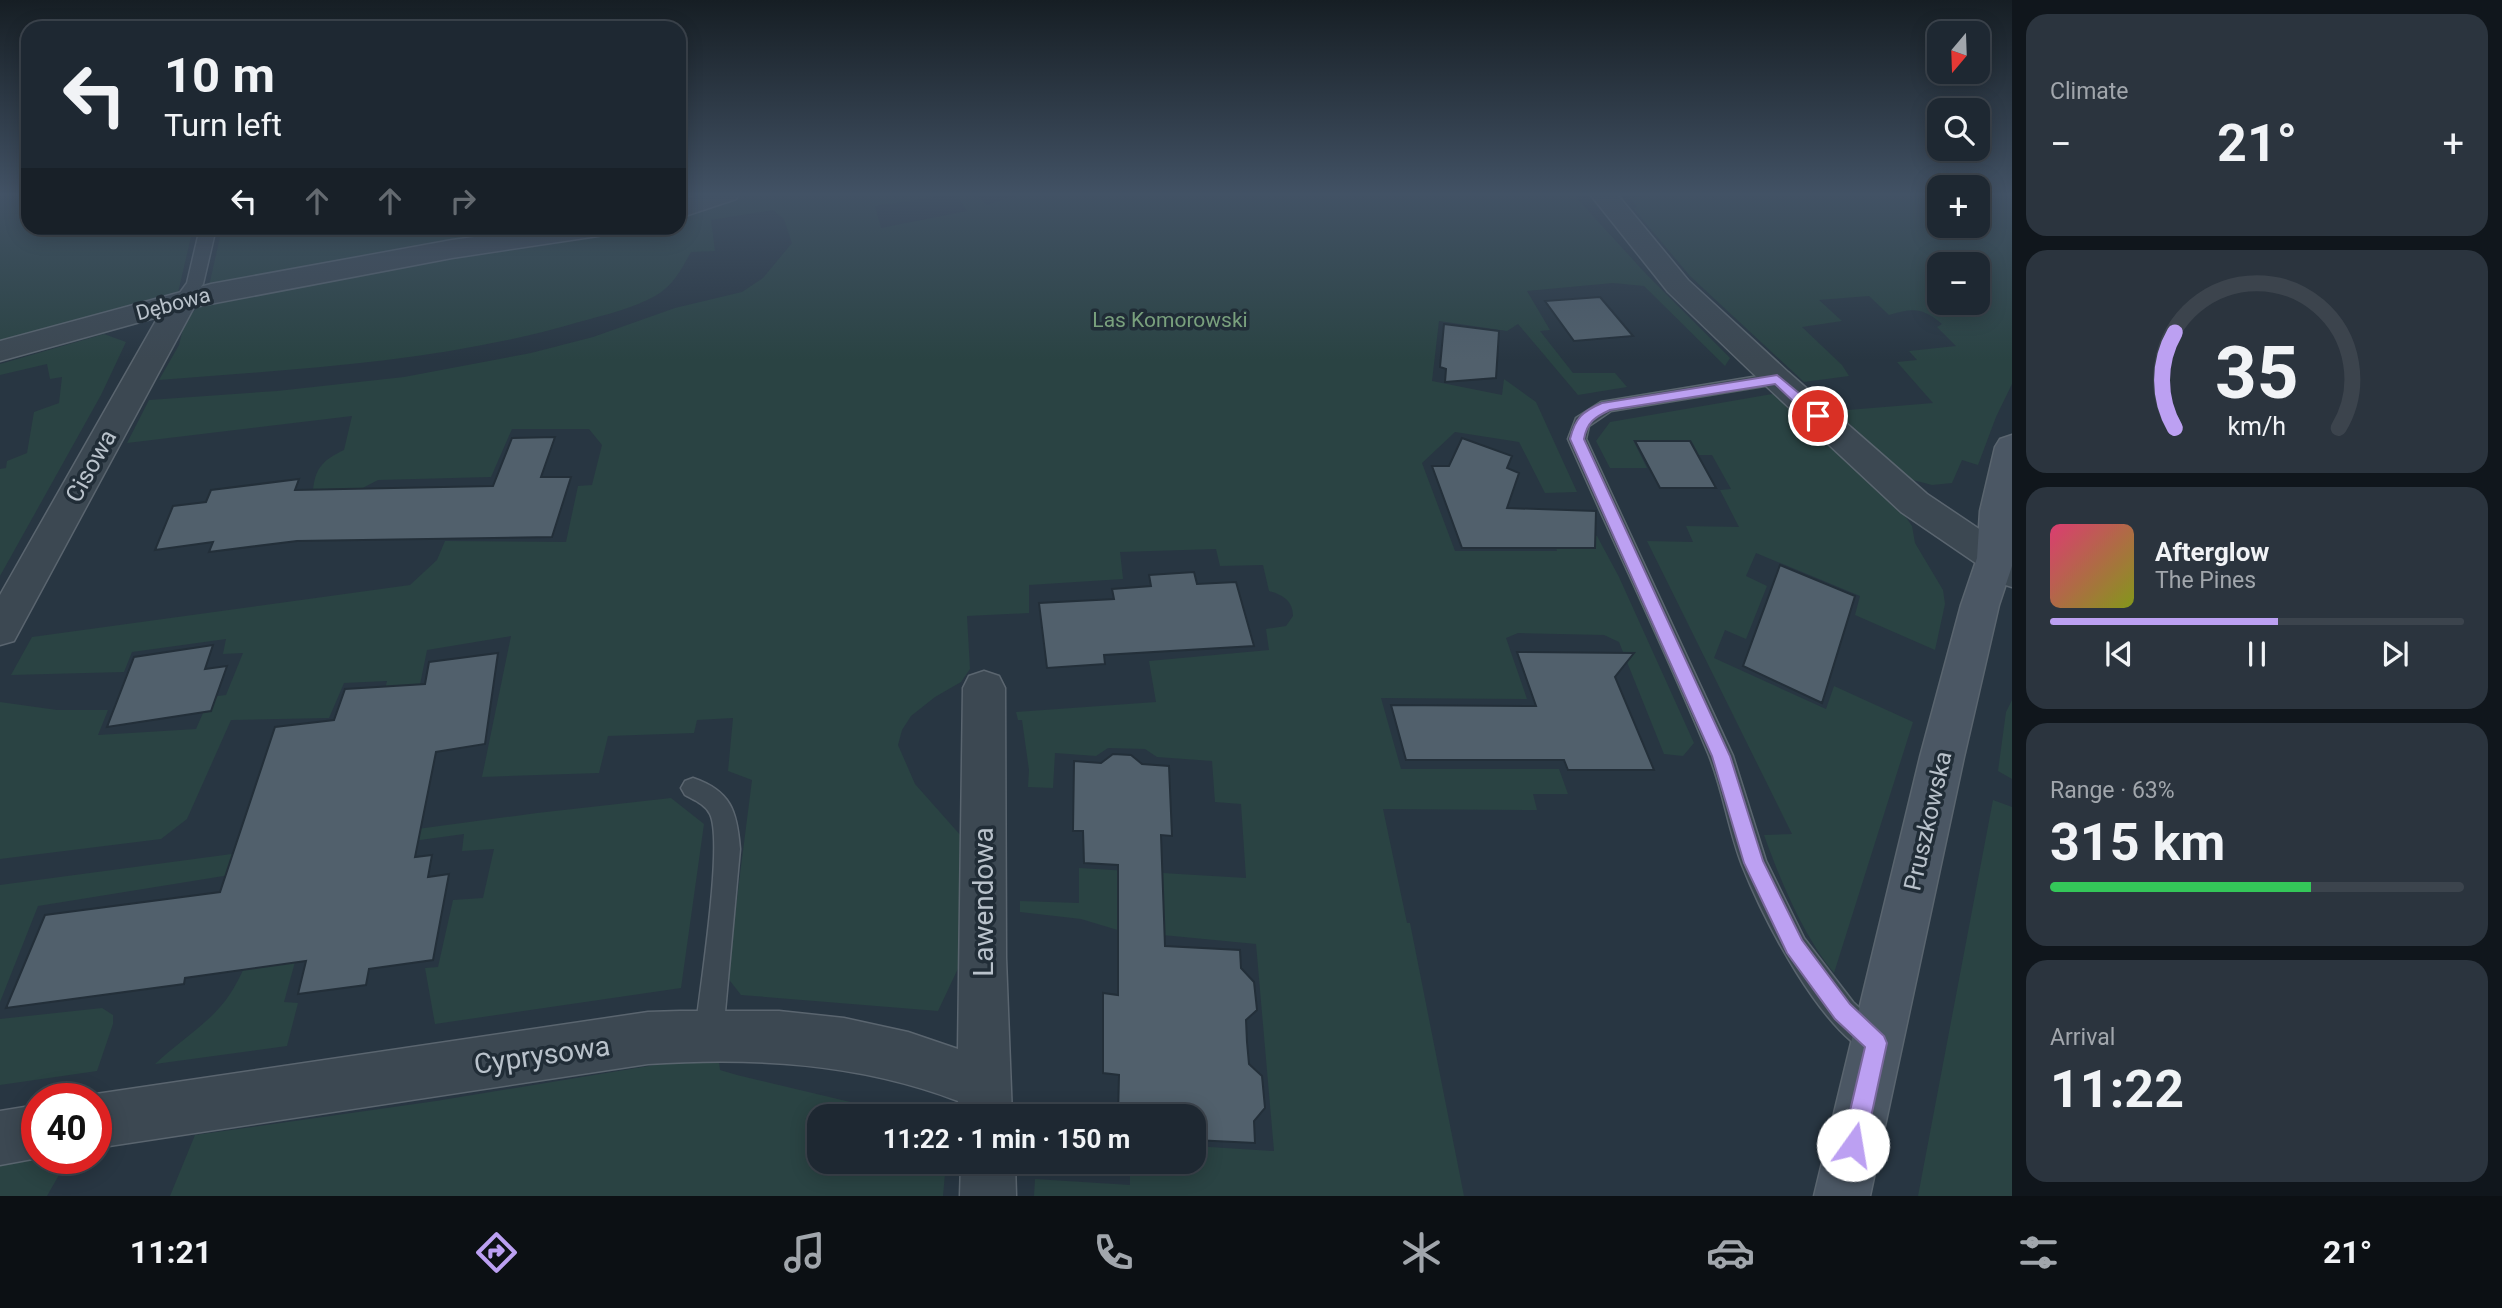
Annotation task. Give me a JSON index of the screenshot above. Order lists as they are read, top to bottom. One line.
{"streets":{"street":["Dębowa","Cisowa","Pruszkowska","Lawendowa","Cyprysowa"]},"crossings":[["Dębowa","Cisowa"],["Lawendowa","Cyprysowa"]],"parks":["Las Komorowski"],"north":"bottom","page":{"tile":["Climate",["Range · 63%","315 km"],["Arrival","11:22"]],"map_buttons":["+","−"],"turn":["10 m","Turn left"],"heat":["−","21°","+"],"song":["Afterglow","The Pines"],"limit":"40","trip":"11:22 · 1 min · 150 m","tabs":["11:21","21°"],"gauge":["35","km/h"]}}
